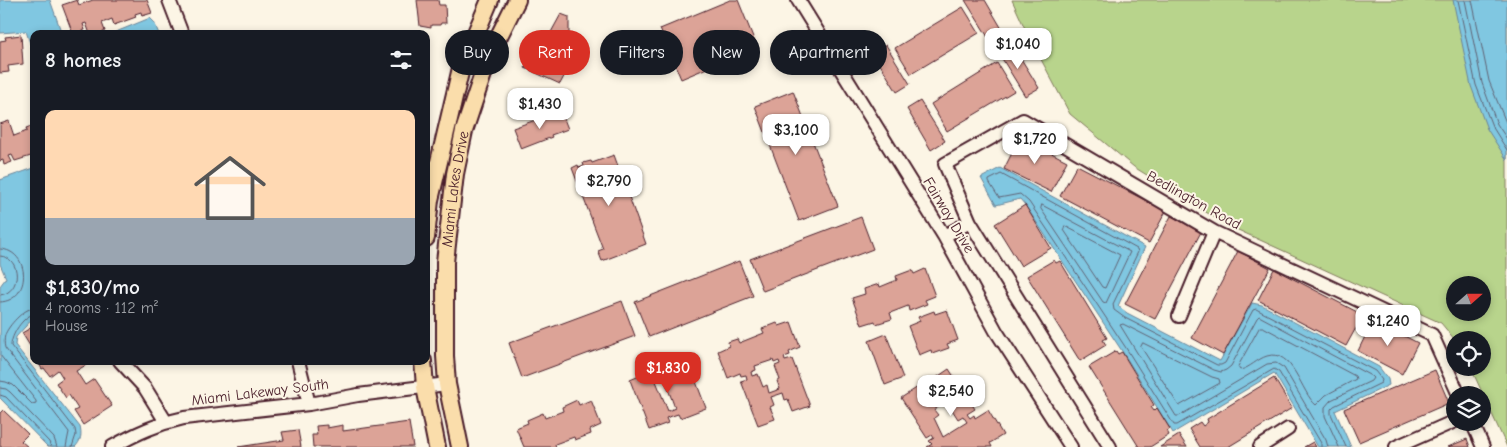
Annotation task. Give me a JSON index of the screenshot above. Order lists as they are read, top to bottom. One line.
{"streets":{"main road":["Miami Lakes Drive"],"street":["Bedlington Road","Fairway Drive","Miami Lakeway South"]},"crossings":[["Miami Lakes Drive","Miami Lakeway South"]],"north":"right","page":{"price":["$1,040","$1,430","$3,100","$1,720","$2,790","$1,240","$1,830","$2,540"],"chip":["Buy","Rent","Filters","New","Apartment"],"heading":"8 homes","list":[{"name":"$1,830/mo","note":"4 rooms · 112 m² · House"}]}}
